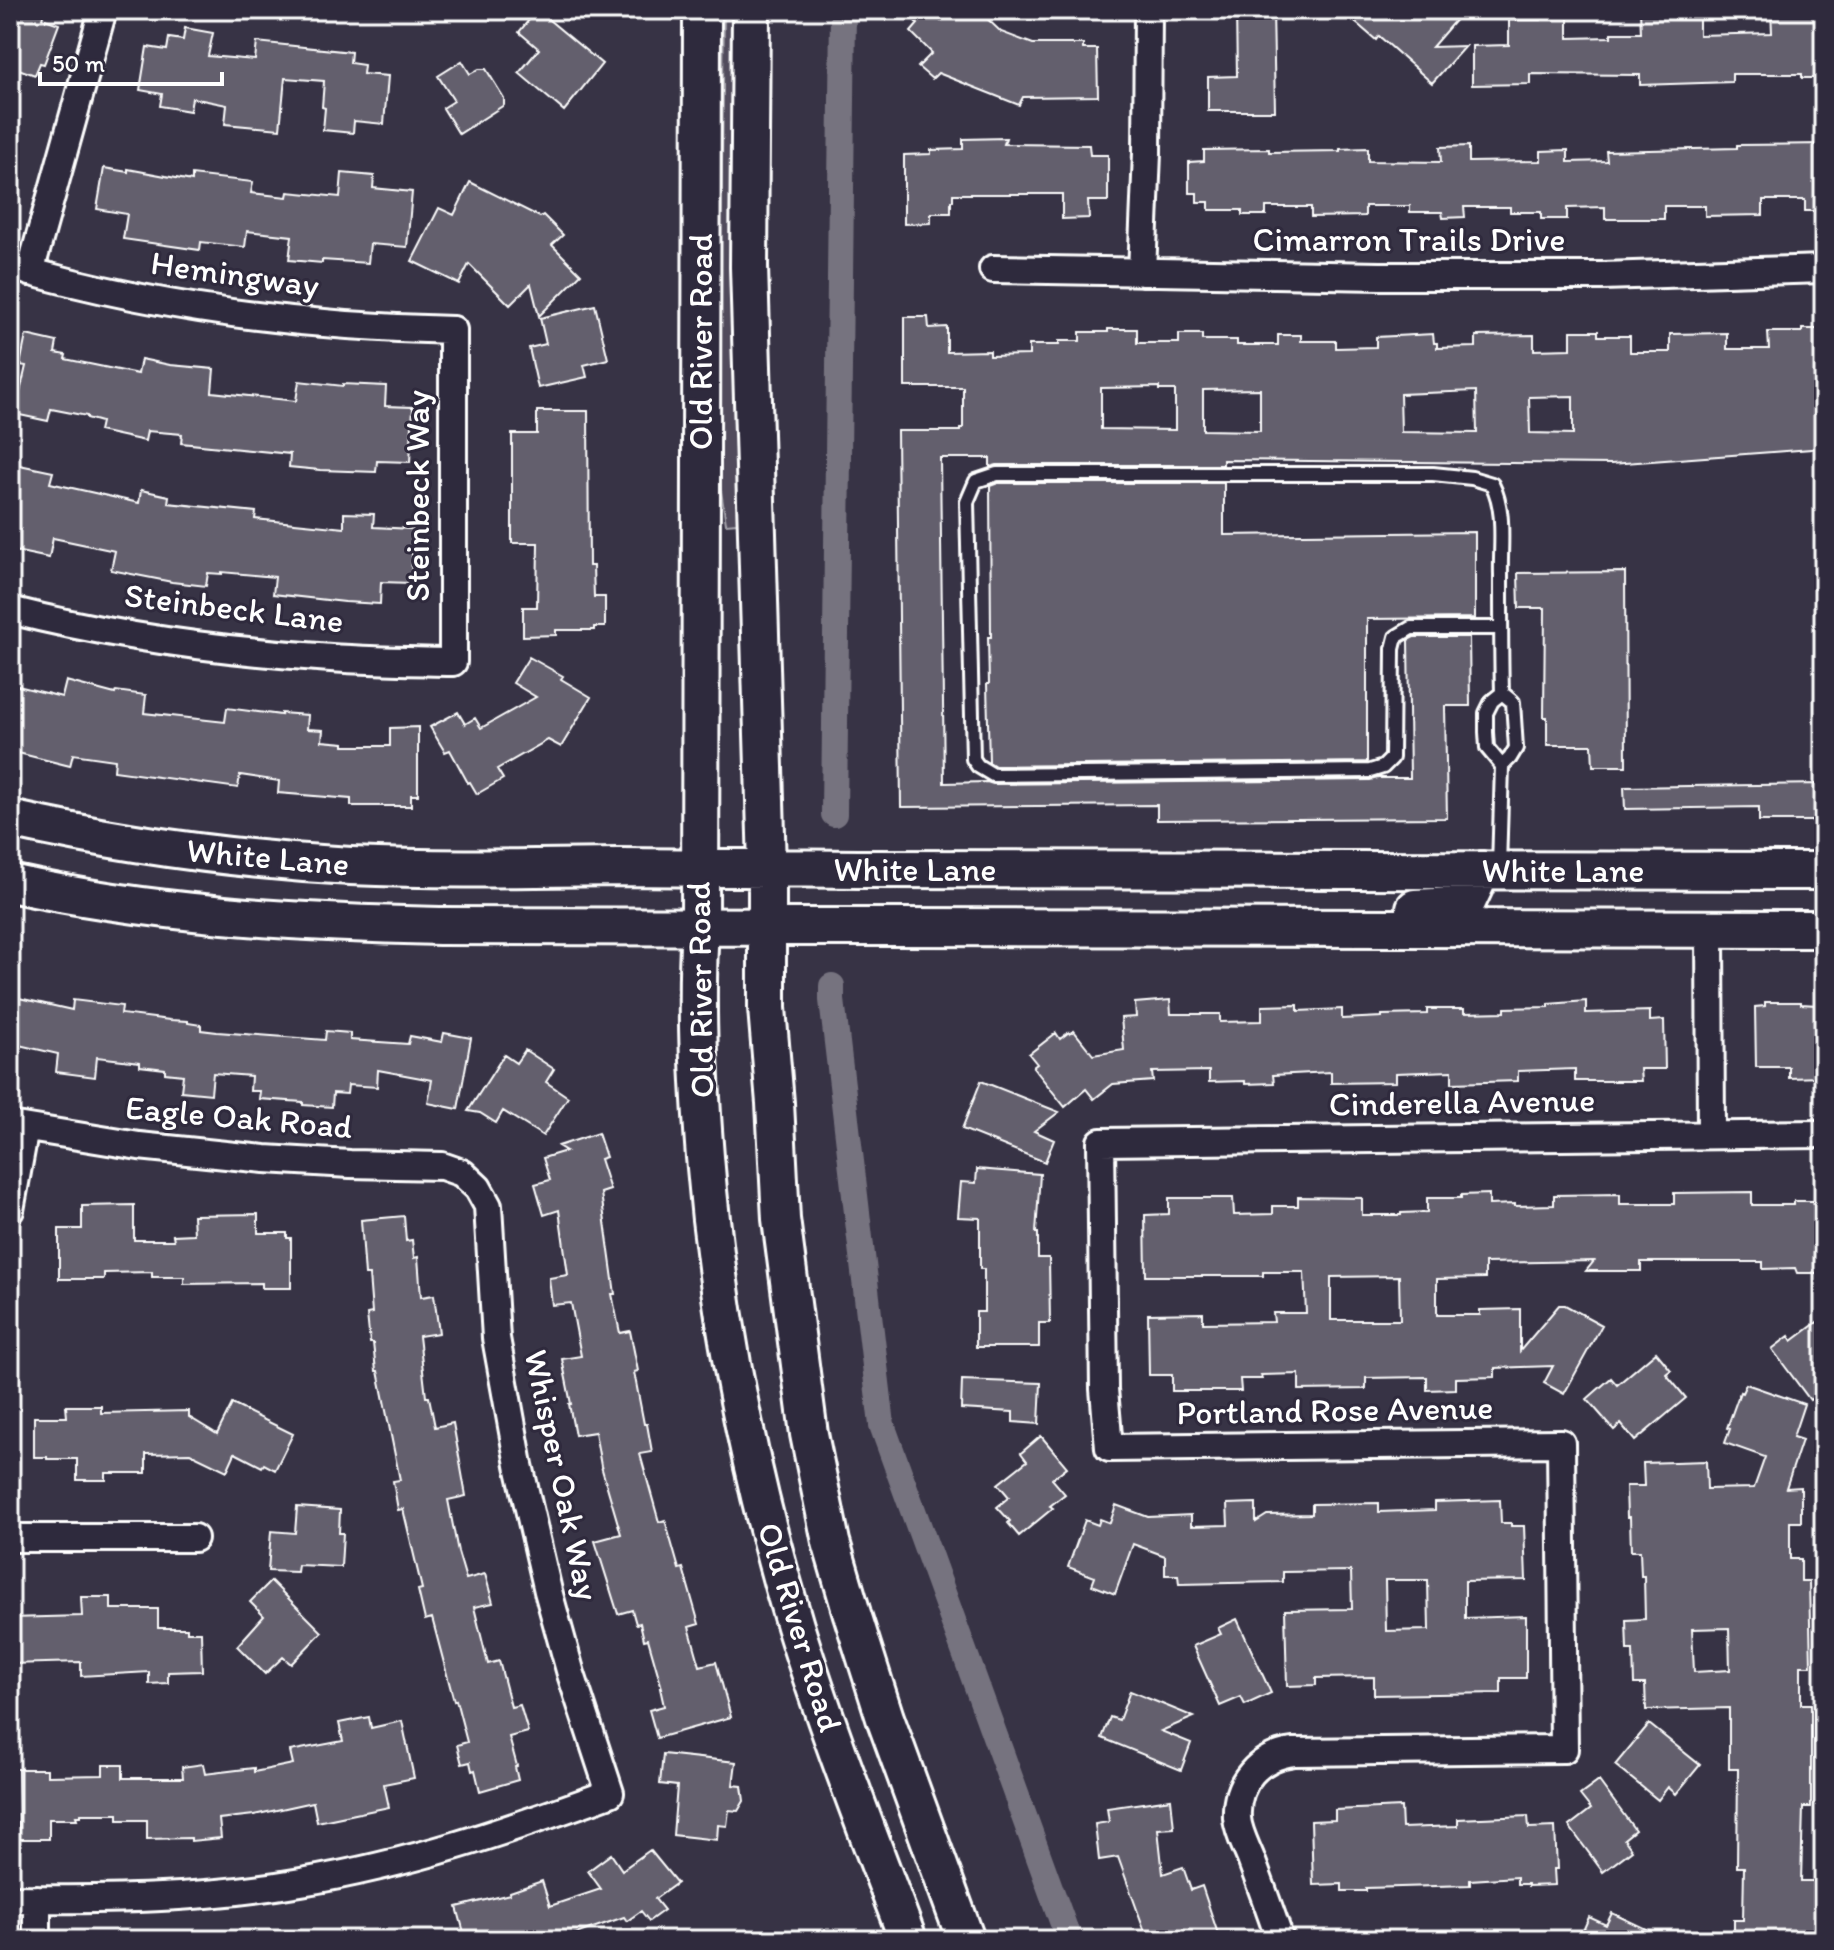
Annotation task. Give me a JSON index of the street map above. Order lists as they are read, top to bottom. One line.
{"streets":{"main road":["Old River Road","White Lane"],"street":["Cimarron Trails Drive","Hemingway","Steinbeck Way","Steinbeck Lane","Cinderella Avenue","Eagle Oak Road","Portland Rose Avenue","Whisper Oak Way"]},"crossings":[["Hemingway","Steinbeck Way"],["Old River Road","White Lane"],["Steinbeck Way","Steinbeck Lane"],["Cinderella Avenue","Portland Rose Avenue"],["Eagle Oak Road","Whisper Oak Way"]],"scale_bar":"50 m"}
